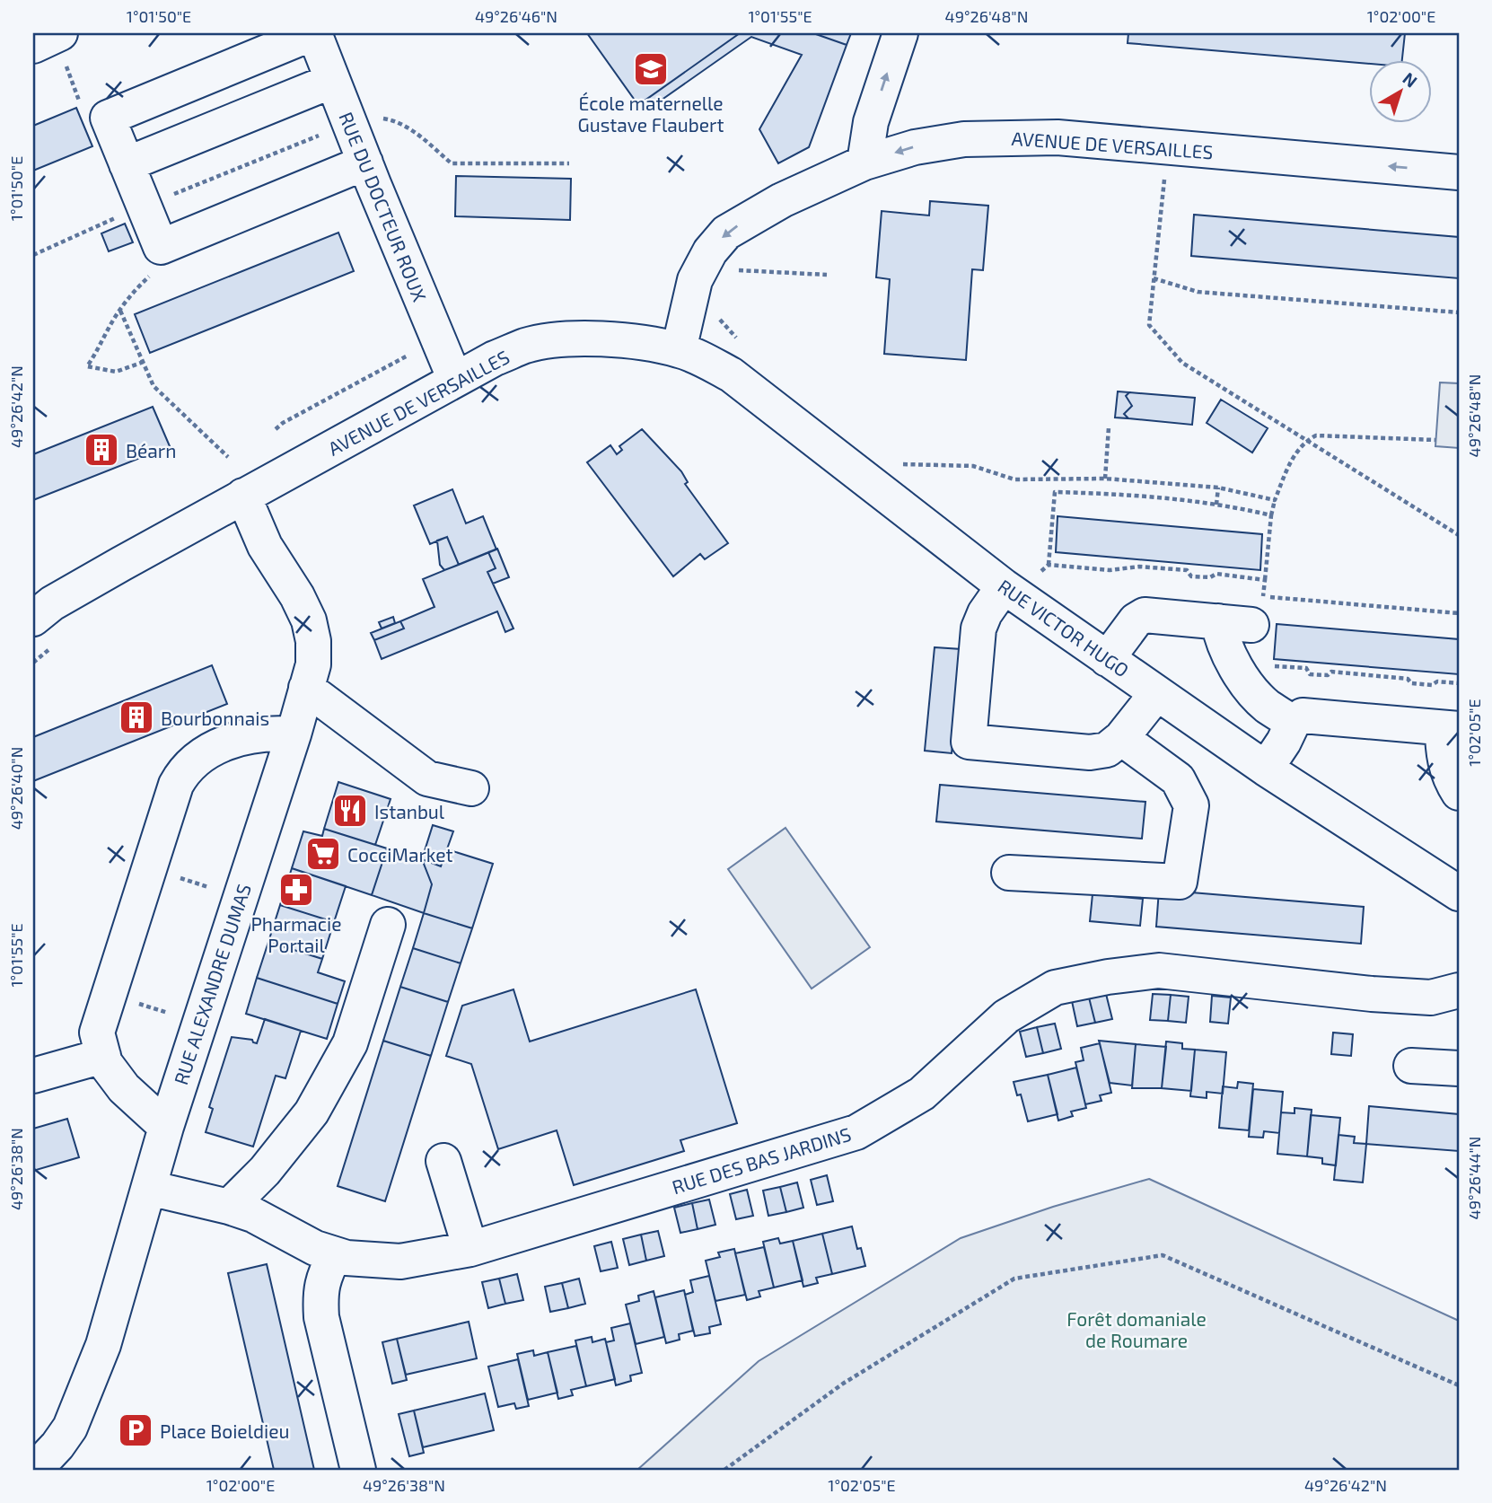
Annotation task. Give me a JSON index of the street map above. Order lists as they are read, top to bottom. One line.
{"streets":{"street":["AVENUE DE VERSAILLES","RUE DU DOCTEUR ROUX","RUE VICTOR HUGO","RUE ALEXANDRE DUMAS","RUE DES BAS JARDINS"]},"crossings":[["AVENUE DE VERSAILLES","RUE DU DOCTEUR ROUX"],["AVENUE DE VERSAILLES","RUE VICTOR HUGO"],["AVENUE DE VERSAILLES","RUE ALEXANDRE DUMAS"],["RUE ALEXANDRE DUMAS","RUE DES BAS JARDINS"]],"one_way":["AVENUE DE VERSAILLES"],"parks":["Forêt domaniale de Roumare"],"places":{"school or university":["École maternelle Gustave Flaubert"],"building":["Béarn","Bourbonnais"],"restaurant":["Istanbul"],"supermarket":["CocciMarket"],"pharmacy":["Pharmacie Portail"],"parking":["Place Boieldieu"]},"north":"top right","coordinates":["1°01'50\"E","49°26'46\"N","1°01'55\"E","49°26'48\"N","1°02'00\"E","49°26'42\"N","1°02'05\"E","49°26'40\"N","49°26'38\"N","49°26'44\"N"]}
